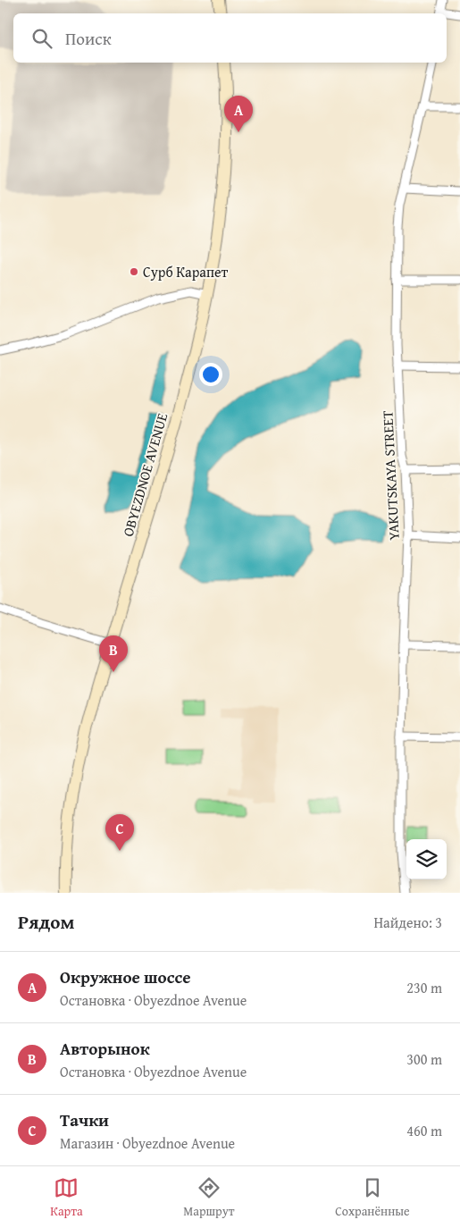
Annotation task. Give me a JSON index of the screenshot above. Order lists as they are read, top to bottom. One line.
{"streets":{"main road":["OBYEZDNOE AVENUE"],"street":["YAKUTSKAYA STREET"]},"places":["Сурб Карапет"],"page":{"search":"Поиск","pins":["A","B","C"],"heading":["Рядом","Найдено: 3"],"list":[{"mark":"A","name":"Окружное шоссе","note":"Остановка · Obyezdnoe Avenue","value":"230 m"},{"mark":"B","name":"Авторынок","note":"Остановка · Obyezdnoe Avenue","value":"300 m"},{"mark":"C","name":"Тачки","note":"Магазин · Obyezdnoe Avenue","value":"460 m"}],"nav":["Карта","Маршрут","Сохранённые"]}}
